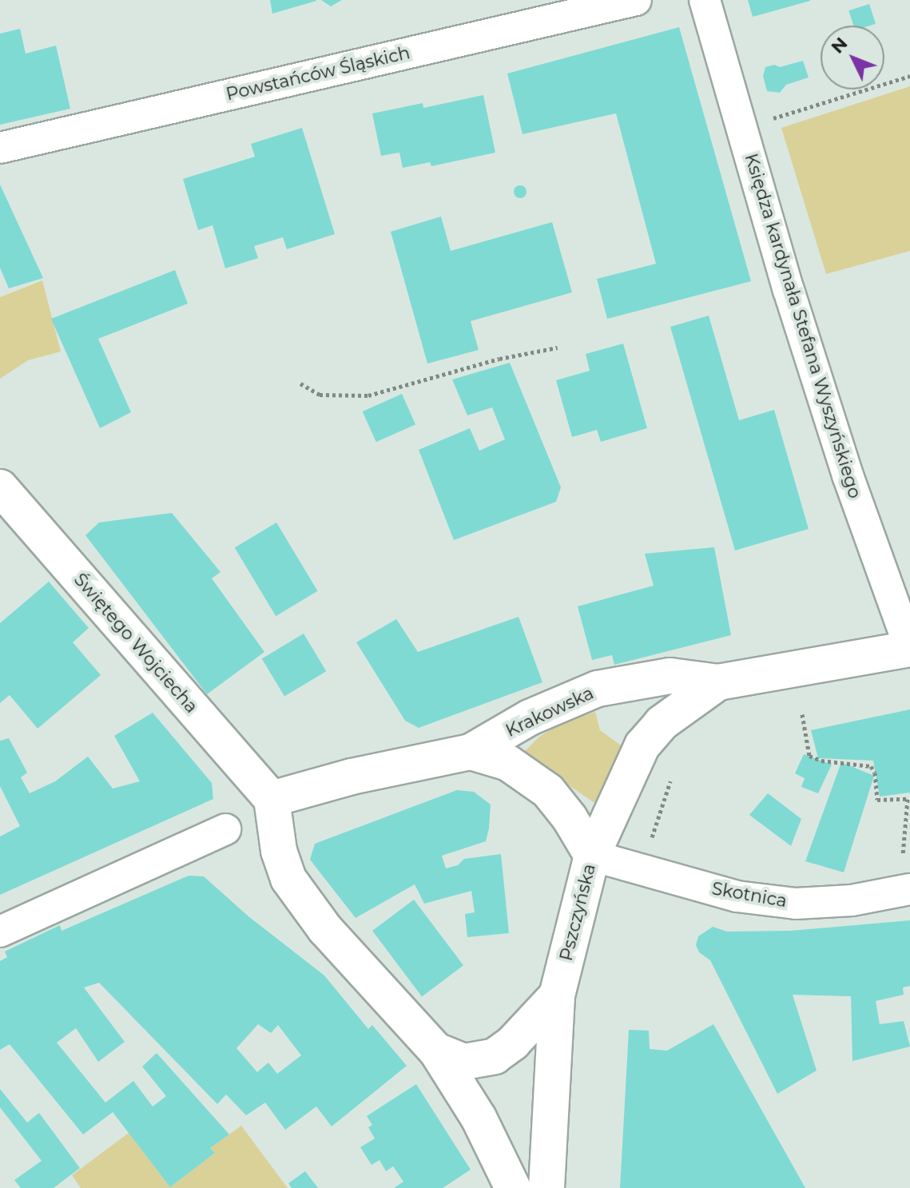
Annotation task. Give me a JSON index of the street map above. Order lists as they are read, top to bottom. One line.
{"streets":{"street":["Powstańców Śląskich","Księdza kardynała Stefana Wyszyńskiego","Świętego Wojciecha","Krakowska","Skotnica","Pszczyńska"]},"crossings":[["Księdza kardynała Stefana Wyszyńskiego","Krakowska"],["Świętego Wojciecha","Krakowska"],["Krakowska","Pszczyńska"],["Skotnica","Pszczyńska"]],"north":"top left"}
